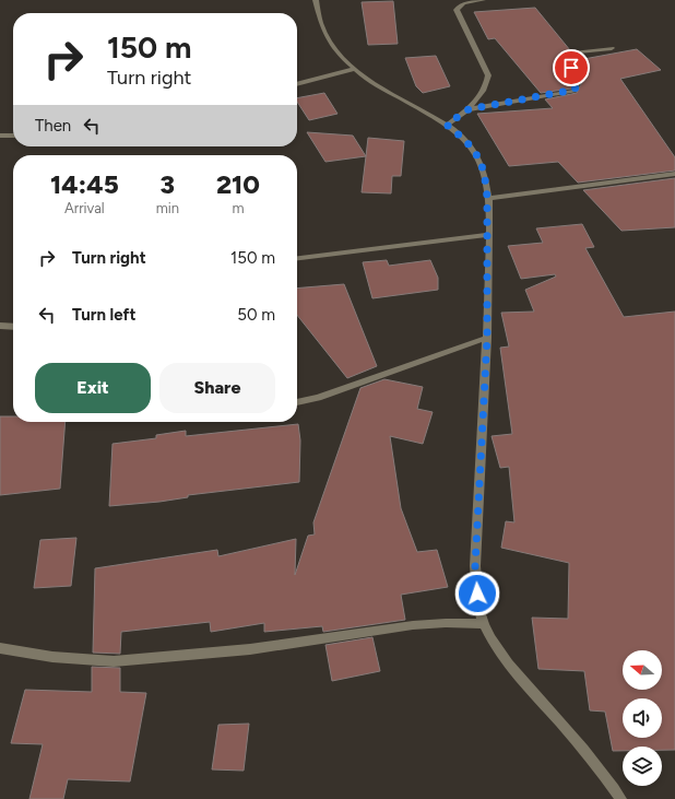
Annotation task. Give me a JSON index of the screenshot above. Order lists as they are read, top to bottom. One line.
{"north":"left","page":{"turn":["150 m","Turn right"],"then":"Then","eta":["14:45","Arrival","3","min","210","m"],"list":[{"name":"Turn right","value":"150 m"},{"name":"Turn left","value":"50 m"}],"buttons":["Exit","Share"]}}
